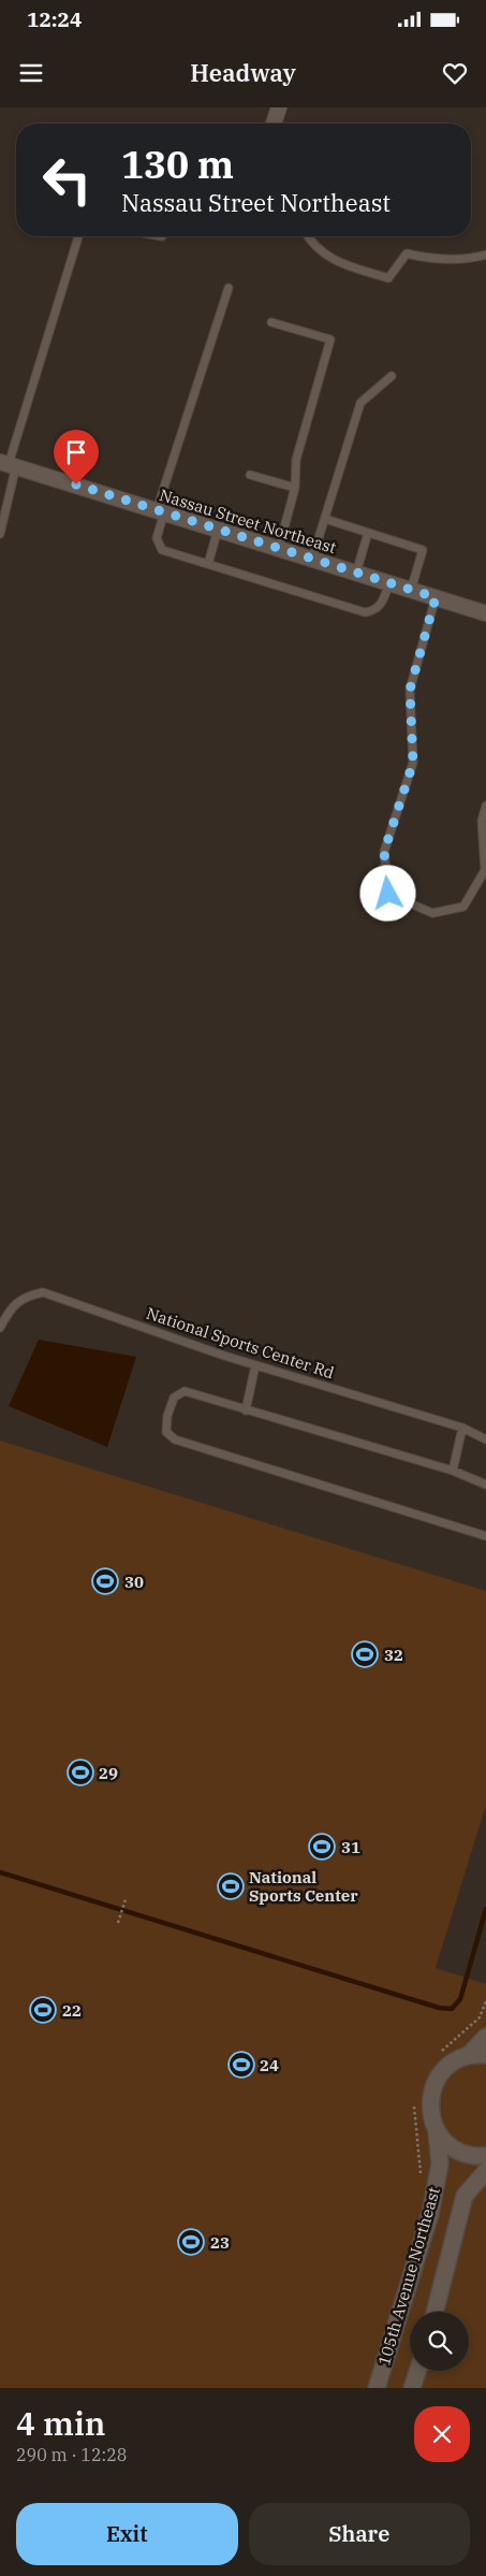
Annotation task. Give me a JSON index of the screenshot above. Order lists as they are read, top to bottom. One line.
{"streets":{"street":["Nassau Street Northeast","105th Avenue Northeast"],"lane":["National Sports Center Rd"]},"places":{"sports":["30","32","29","31","National Sports Center","22","24","23"]},"page":{"status":"12:24","header":"Headway","turn":["130 m","Nassau Street Northeast"],"heading":["4 min","290 m · 12:28"],"buttons":["Exit","Share"]}}
